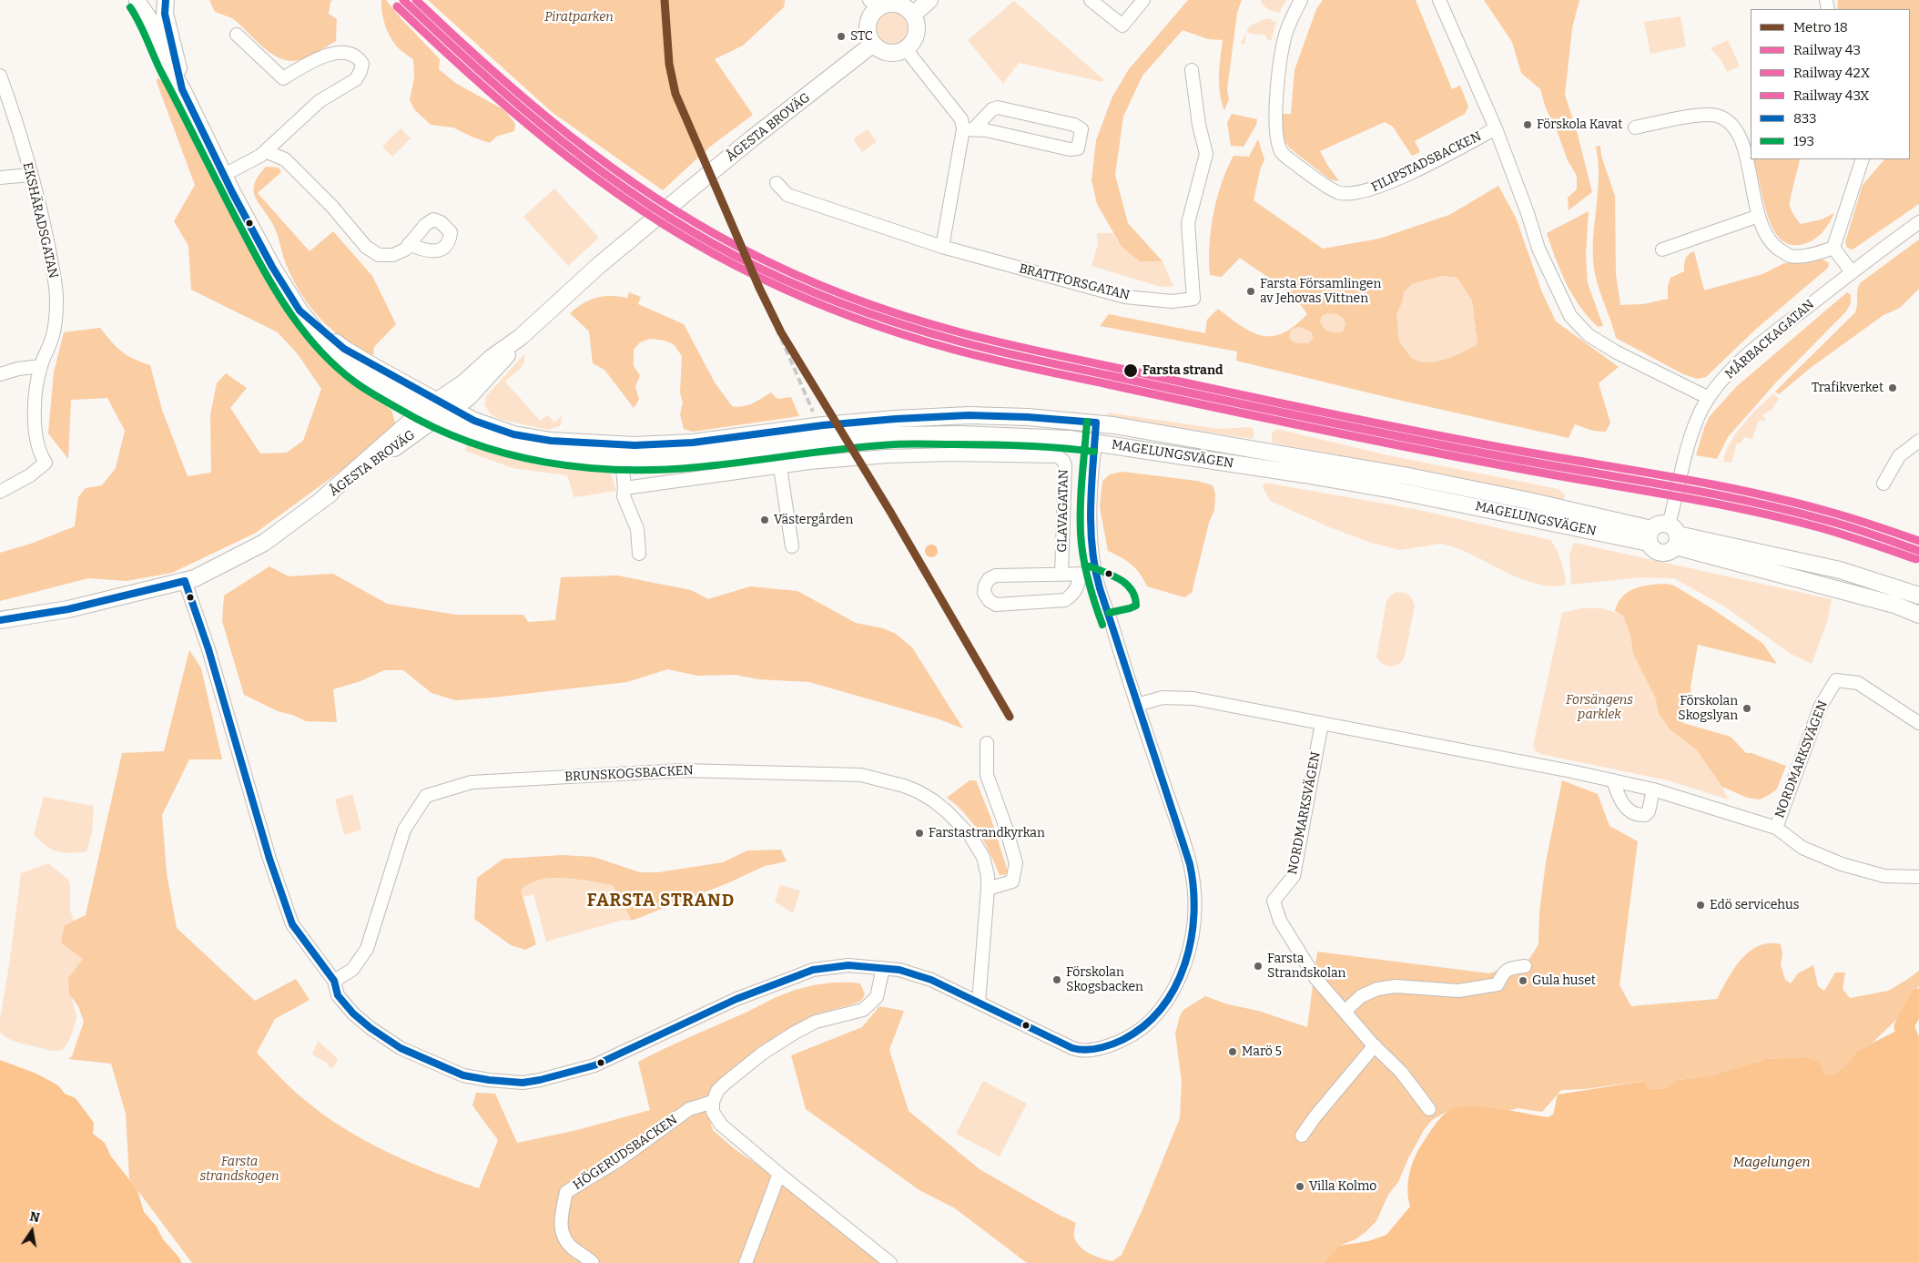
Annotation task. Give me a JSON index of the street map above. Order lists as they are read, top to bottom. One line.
{"streets":{"main road":["ÅGESTA BROVÄG","MAGELUNGSVÄGEN"],"street":["FILIPSTADSBACKEN","EKSHÄRADSGATAN","BRATTFORSGATAN","MÅRBACKAGATAN","GLAVAGATAN","NORDMARKSVÄGEN","BRUNSKOGSBACKEN","HÖGERUDSBACKEN"]},"crossings":[["ÅGESTA BROVÄG","MAGELUNGSVÄGEN"],["FILIPSTADSBACKEN","MÅRBACKAGATAN"],["MÅRBACKAGATAN","MAGELUNGSVÄGEN"]],"districts":["FARSTA STRAND"],"water":["Magelungen"],"parks":["Piratparken","Forsängens parklek","Farsta strandskogen"],"places":["STC","Förskola Kavat","Farsta Församlingen av Jehovas Vittnen","Farsta strand","Trafikverket","Västergården","Förskolan Skogslyan","Farstastrandkyrkan","Edö servicehus","Farsta Strandskolan","Förskolan Skogsbacken","Gula huset","Marö 5","Villa Kolmo"],"lines":["metro line 18","rail line 43","rail line 43X","transit line 833","rail line 42X","transit line 193"],"legend":["Metro 18","Railway 43","Railway 42X","Railway 43X","833","193"],"north":"top"}
